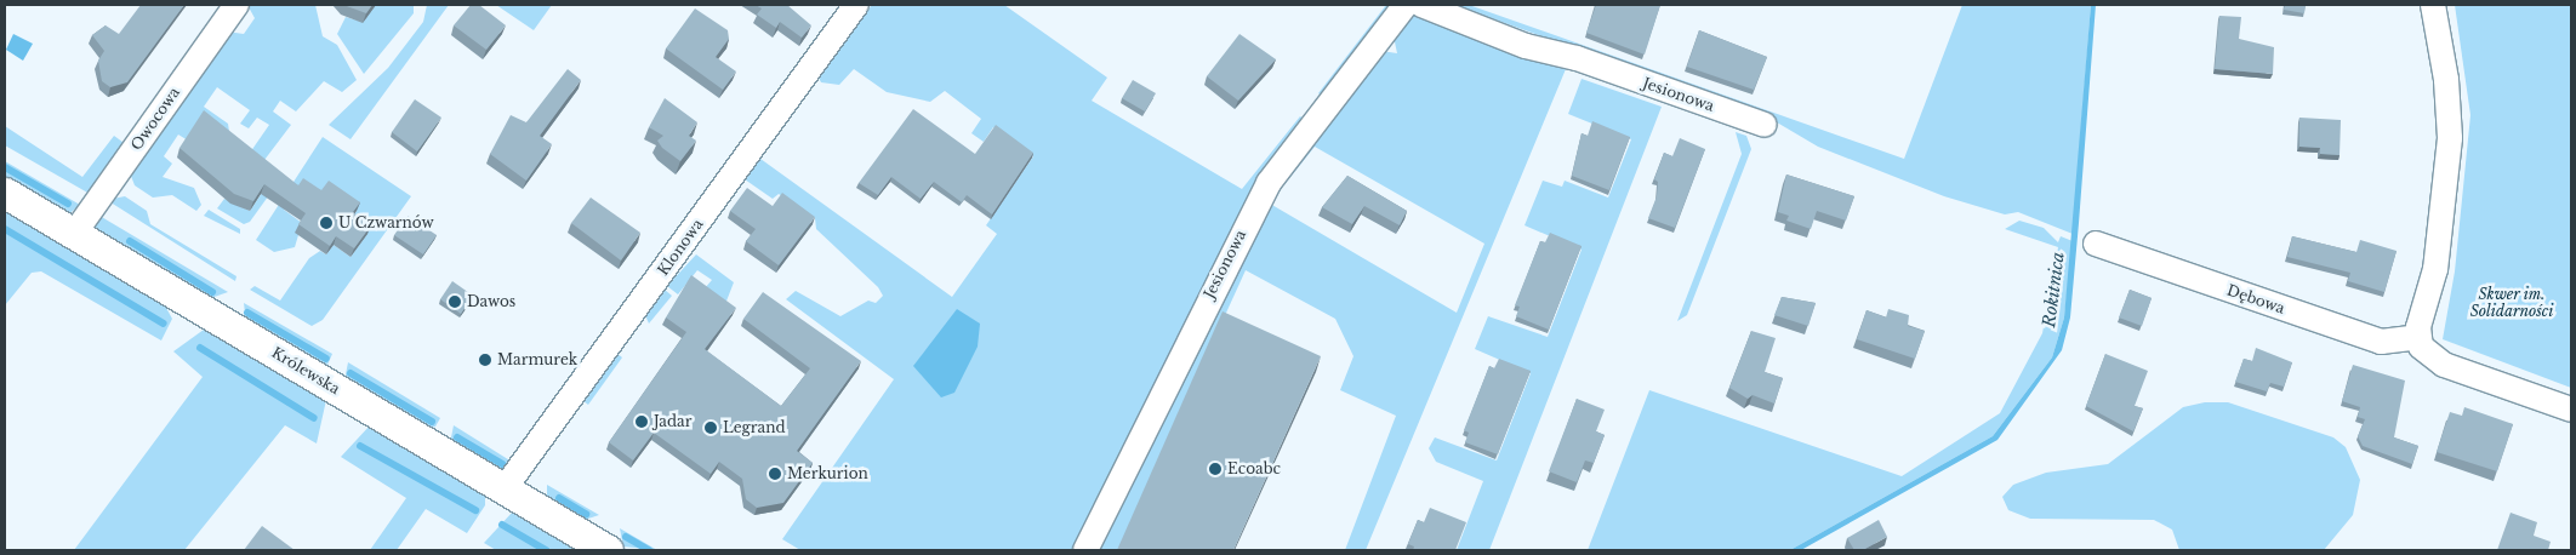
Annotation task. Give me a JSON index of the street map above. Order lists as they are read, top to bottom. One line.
{"streets":{"main road":["Królewska"],"street":["Jesionowa","Owocowa","Klonowa","Dębowa"]},"crossings":[["Owocowa","Królewska"],["Klonowa","Królewska"]],"water":["Rokitnica"],"parks":["Skwer im. Solidarności"],"places":["U Czwarnów","Dawos","Marmurek","Jadar","Legrand","Ecoabc","Merkurion"]}
